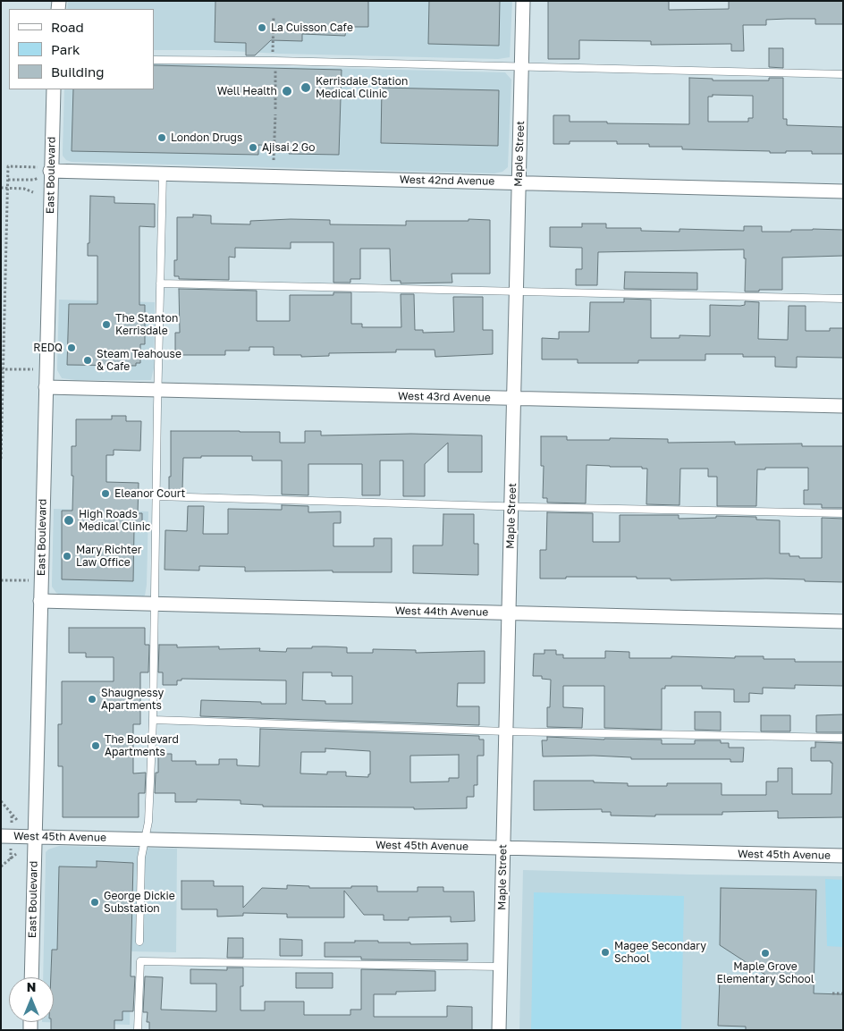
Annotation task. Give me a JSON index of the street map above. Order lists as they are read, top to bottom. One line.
{"streets":{"street":["Maple Street","East Boulevard","West 42nd Avenue","West 43rd Avenue","West 44th Avenue","West 45th Avenue"]},"crossings":[["Maple Street","West 42nd Avenue"],["Maple Street","West 43rd Avenue"],["Maple Street","West 44th Avenue"],["Maple Street","West 45th Avenue"],["East Boulevard","West 42nd Avenue"],["East Boulevard","West 43rd Avenue"],["East Boulevard","West 44th Avenue"],["East Boulevard","West 45th Avenue"]],"places":["La Cuisson Cafe","Kerrisdale Station Medical Clinic","Well Health","London Drugs","Ajisai 2 Go","The Stanton Kerrisdale","REDQ","Steam Teahouse & Cafe","Eleanor Court","High Roads Medical Clinic","Mary Richter Law Office","Shaugnessy Apartments","The Boulevard Apartments","George Dickie Substation","Magee Secondary School","Maple Grove Elementary School"],"legend":["Road","Park","Building"],"north":"top"}
